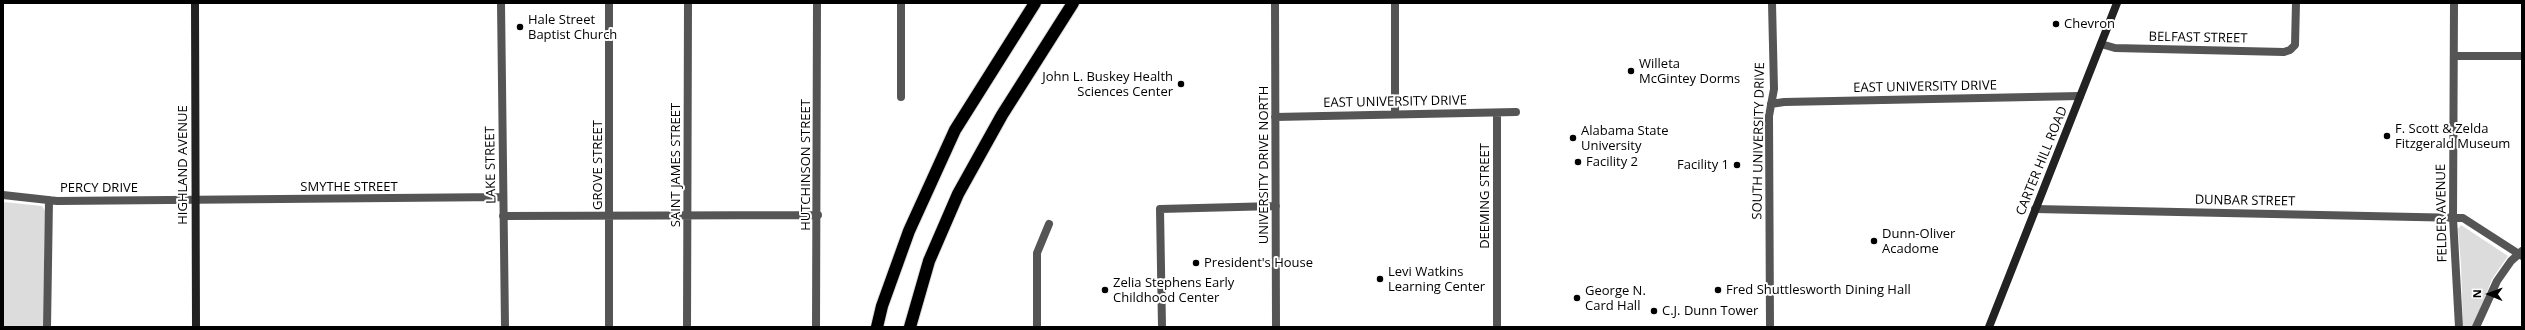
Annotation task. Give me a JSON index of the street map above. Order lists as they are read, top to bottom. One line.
{"streets":{"main road":["CARTER HILL ROAD","HIGHLAND AVENUE"],"street":["BELFAST STREET","EAST UNIVERSITY DRIVE","SOUTH UNIVERSITY DRIVE","LAKE STREET","GROVE STREET","SAINT JAMES STREET","HUTCHINSON STREET","UNIVERSITY DRIVE NORTH","SMYTHE STREET","PERCY DRIVE","DEEMING STREET","DUNBAR STREET","FELDER AVENUE"]},"crossings":[["BELFAST STREET","CARTER HILL ROAD"],["EAST UNIVERSITY DRIVE","SOUTH UNIVERSITY DRIVE"],["EAST UNIVERSITY DRIVE","CARTER HILL ROAD"],["EAST UNIVERSITY DRIVE","UNIVERSITY DRIVE NORTH"],["EAST UNIVERSITY DRIVE","DEEMING STREET"],["CARTER HILL ROAD","DUNBAR STREET"],["HIGHLAND AVENUE","SMYTHE STREET"],["HIGHLAND AVENUE","PERCY DRIVE"],["LAKE STREET","SMYTHE STREET"],["SMYTHE STREET","PERCY DRIVE"],["DUNBAR STREET","FELDER AVENUE"]],"places":["Chevron","Hale Street Baptist Church","Willeta McGintey Dorms","John L. Buskey Health Sciences Center","F. Scott & Zelda Fitzgerald Museum","Alabama State University","Facility 2","Facility 1","Dunn-Oliver Acadome","President's House","Levi Watkins Learning Center","Zelia Stephens Early Childhood Center","Fred Shuttlesworth Dining Hall","George N. Card Hall","C.J. Dunn Tower"],"north":"left"}
